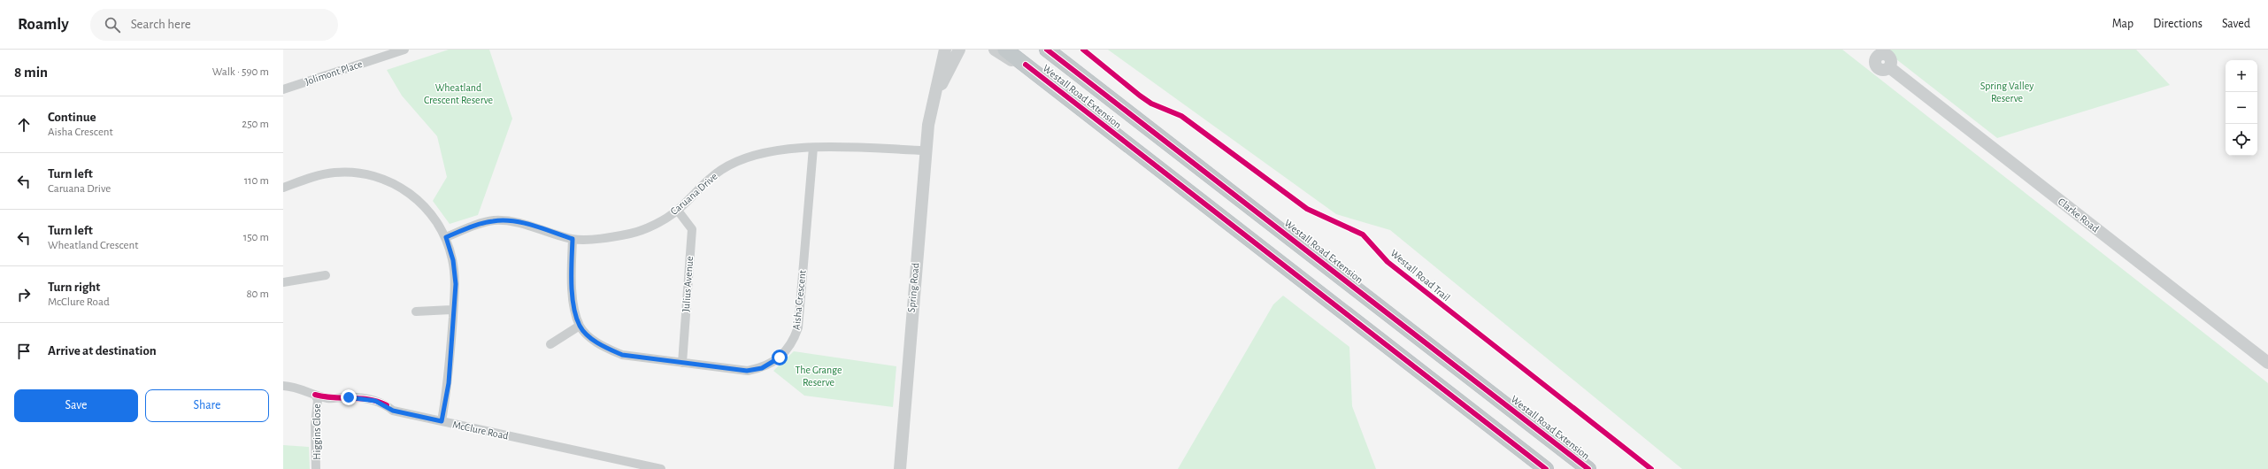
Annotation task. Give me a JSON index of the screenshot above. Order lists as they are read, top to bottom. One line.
{"streets":{"highway":["Westall Road Extension"],"main road":["Clarke Road","Spring Road"],"street":["Jolimont Place","Caruana Drive","Julius Avenue","Aisha Crescent","McClure Road","Higgins Close"],"cycle path":["Westall Road Trail"]},"crossings":[["Caruana Drive","Julius Avenue"],["Caruana Drive","Spring Road"],["Caruana Drive","Aisha Crescent"],["Julius Avenue","Aisha Crescent"],["McClure Road","Higgins Close"]],"parks":["Spring Valley Reserve","Wheatland Crescent Reserve","The Grange Reserve"],"page":{"header":"Roamly","search":"Search here","nav":["Map","Directions","Saved"],"heading":["8 min","Walk · 590 m"],"map_buttons":["+","−"],"list":[["Continue","Aisha Crescent","250 m"],["Turn left","Caruana Drive","110 m"],["Turn left","Wheatland Crescent","150 m"],["Turn right","McClure Road","80 m"],"Arrive at destination"],"buttons":["Save","Share"]}}
